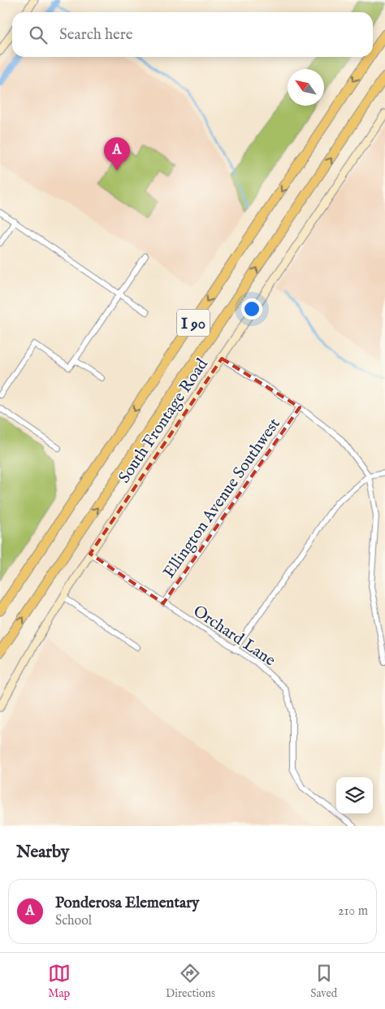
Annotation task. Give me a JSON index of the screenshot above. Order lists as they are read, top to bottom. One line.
{"streets":{"highway":["I 90"],"main road":["South Frontage Road"],"street":["Ellington Avenue Southwest","Orchard Lane"]},"crossings":[["South Frontage Road","Orchard Lane"],["Ellington Avenue Southwest","Orchard Lane"]],"north":"top left","page":{"search":"Search here","pins":"A","heading":"Nearby","list":[{"mark":"A","name":"Ponderosa Elementary","note":"School","value":"210 m"}],"nav":["Map","Directions","Saved"]}}
